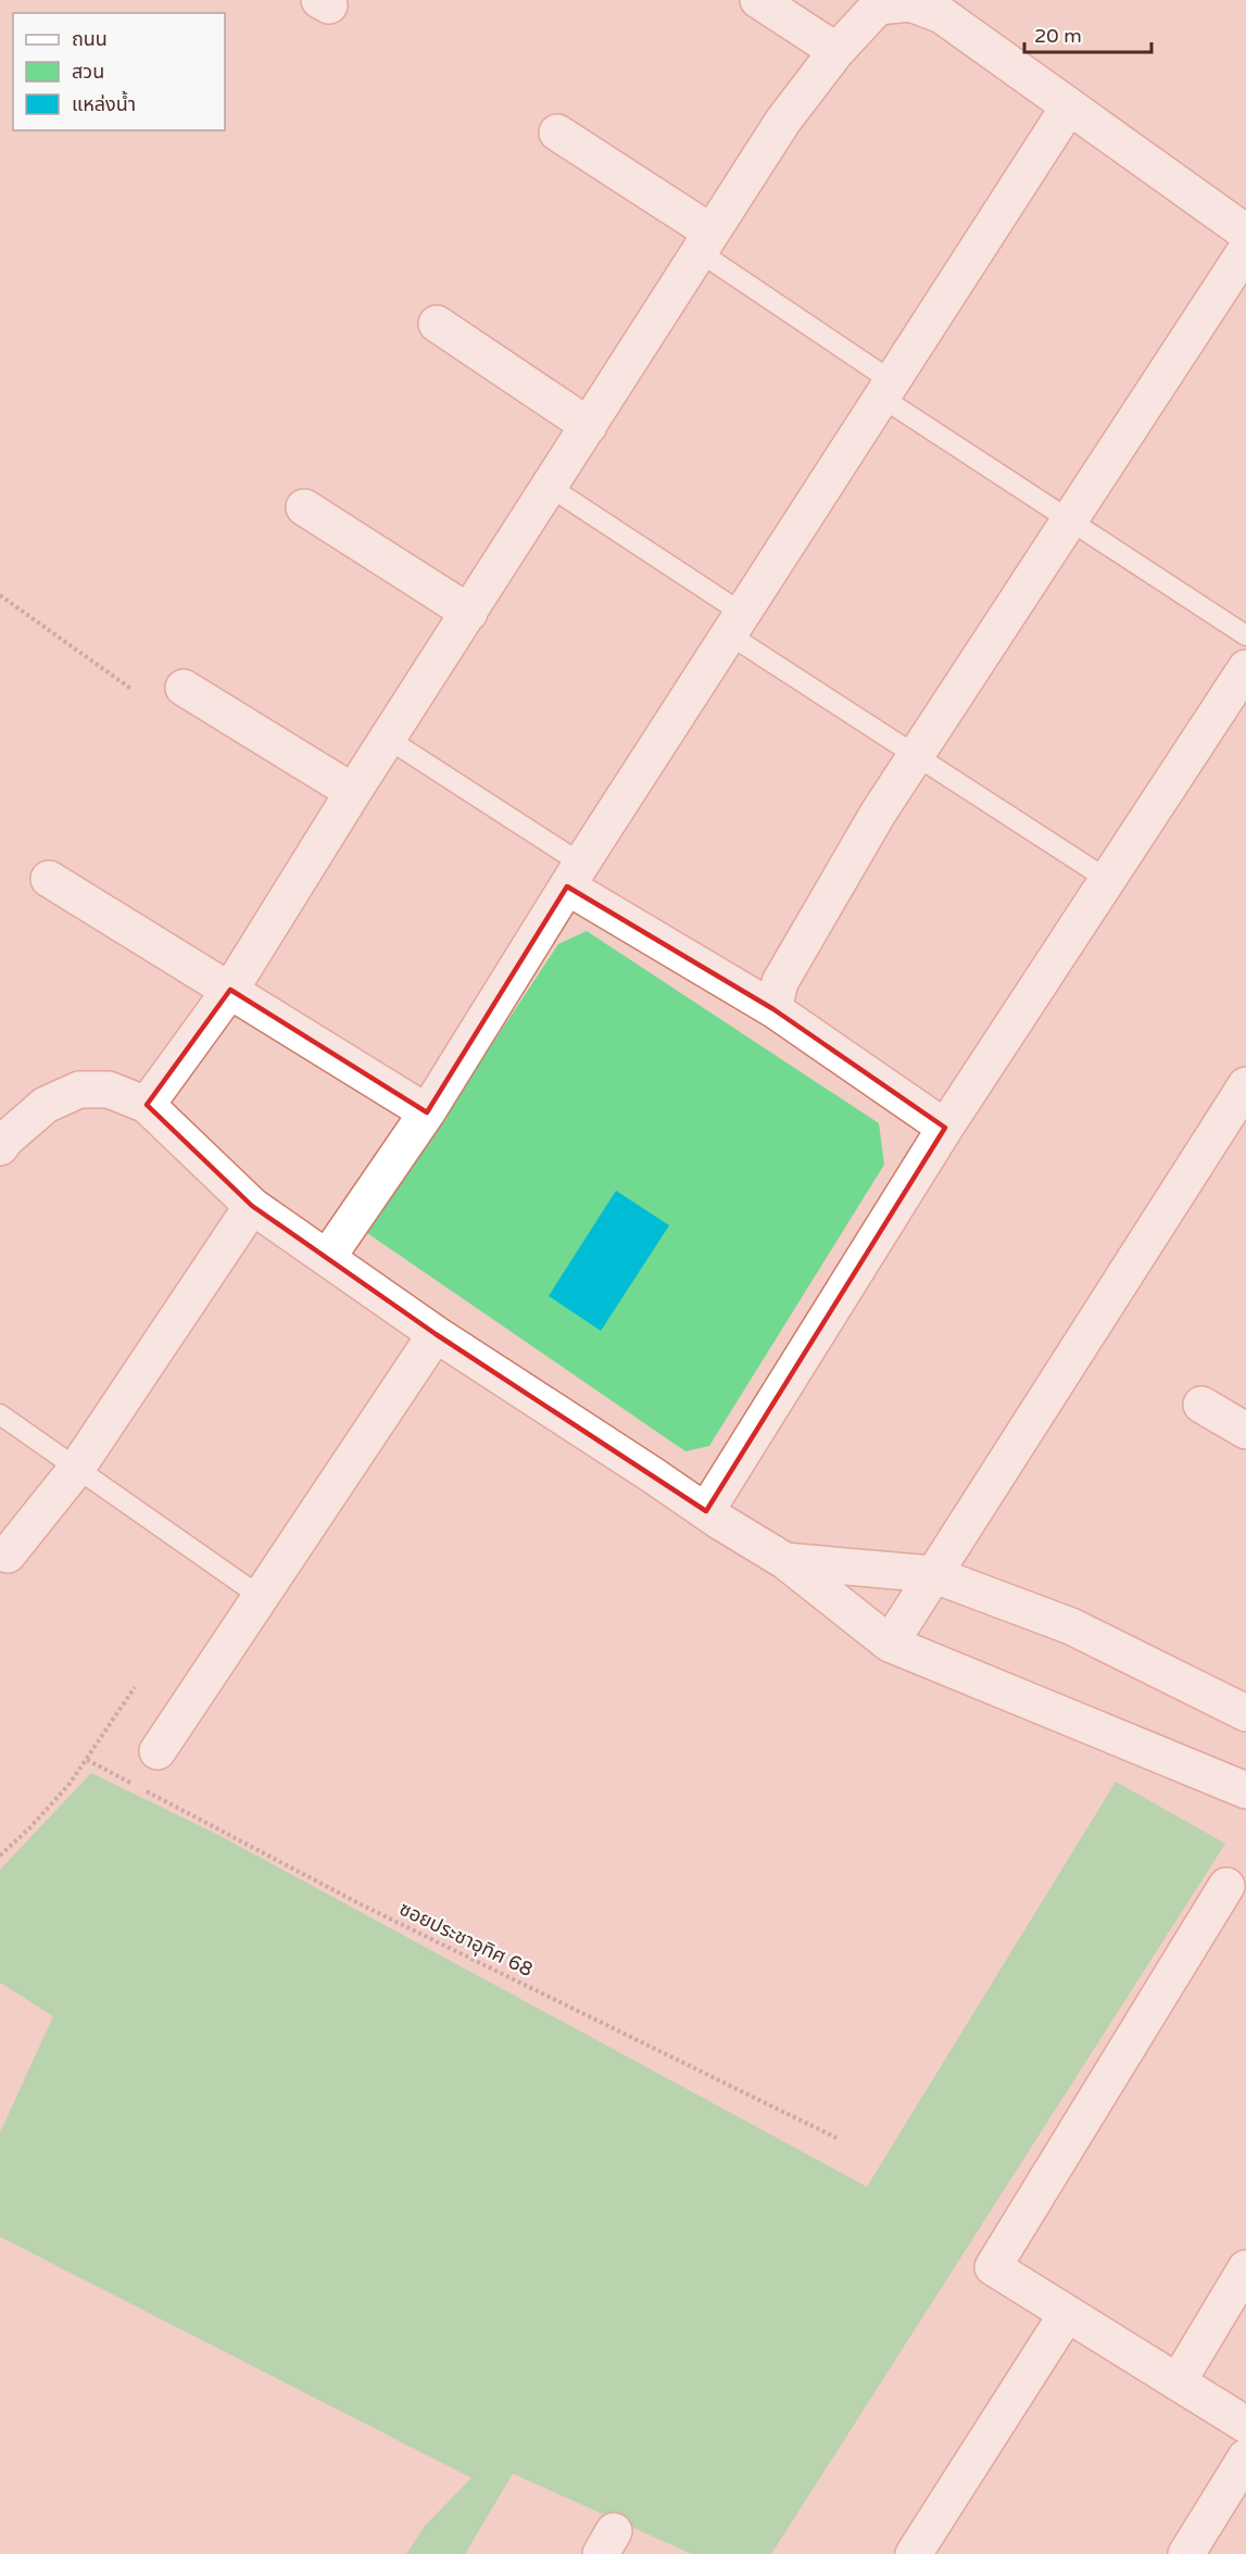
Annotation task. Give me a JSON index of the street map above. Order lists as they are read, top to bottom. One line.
{"streets":{"path":["ซอยประชาอุทิศ 68"]},"legend":["ถนน","สวน","แหล่งน้ำ"],"scale_bar":"20 m"}
